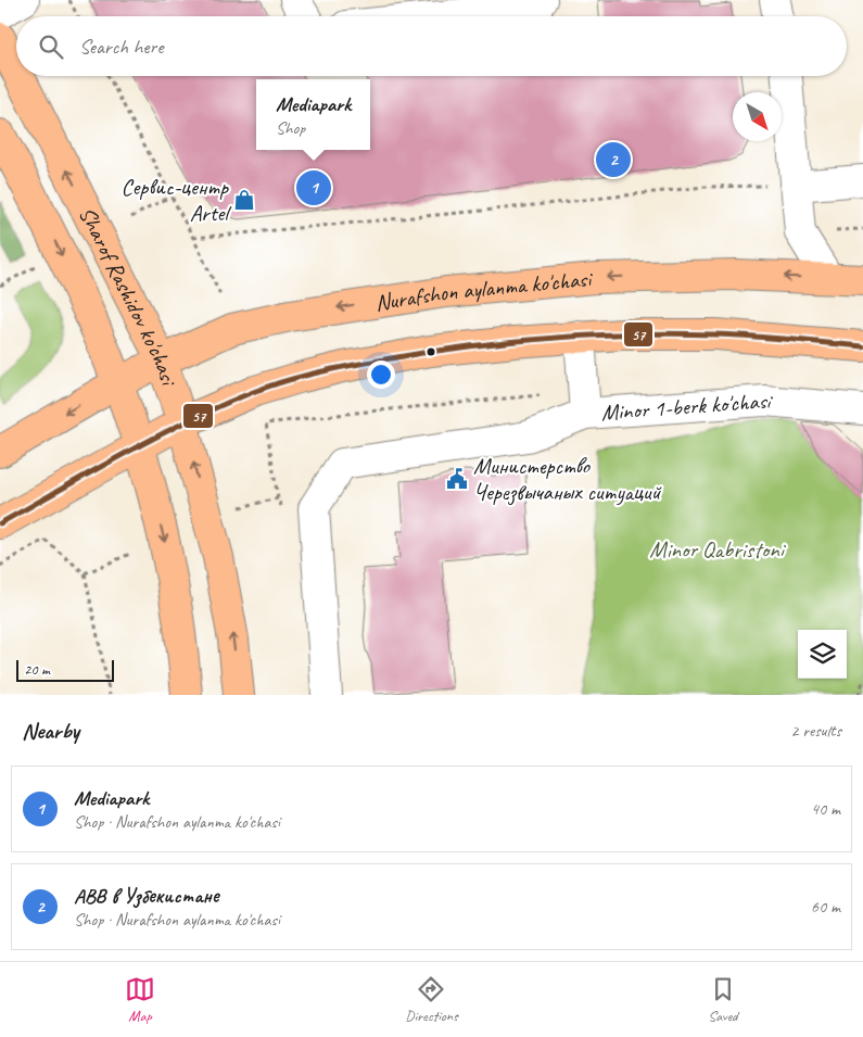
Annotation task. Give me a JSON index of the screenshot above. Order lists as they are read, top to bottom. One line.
{"streets":{"main road":["Nurafshon aylanma ko'chasi","Sharof Rashidov ko'chasi"],"lane":["Minor 1-berk ko'chasi"]},"crossings":[["Nurafshon aylanma ko'chasi","Sharof Rashidov ko'chasi"]],"parks":["Minor Qabristoni"],"places":{"shop":["Сервис-центр Artel"],"public building":["Министерство Черезвычаных ситуаций"]},"lines":["transit line 57"],"scale_bar":"20 m","north":"bottom right","page":{"search":"Search here","popup":["Mediapark","Shop"],"pins":["2","1"],"scale":"20 m","heading":["Nearby","2 results"],"list":[{"mark":"1","name":"Mediapark","note":"Shop · Nurafshon aylanma ko'chasi","value":"40 m"},{"mark":"2","name":"ABB в Узбекистане","note":"Shop · Nurafshon aylanma ko'chasi","value":"60 m"}],"nav":["Map","Directions","Saved"]}}
